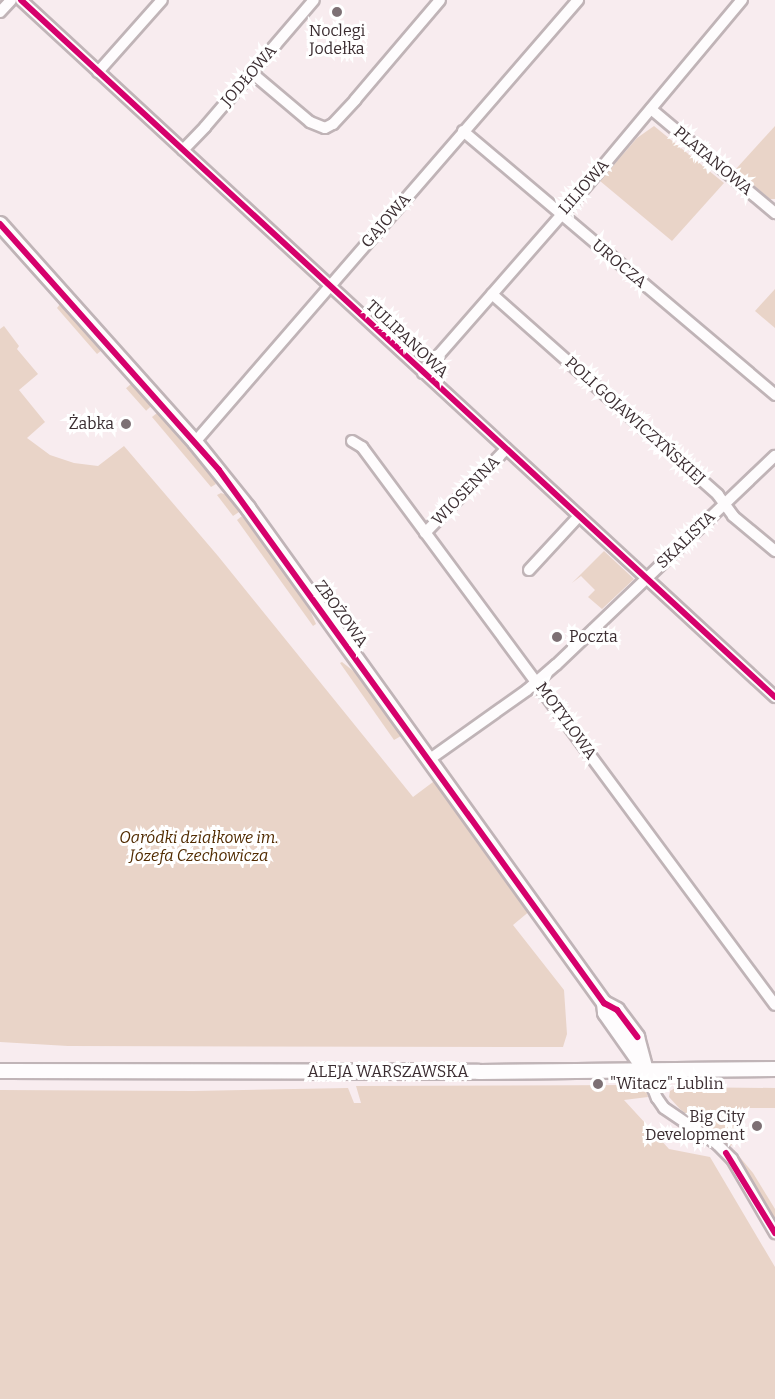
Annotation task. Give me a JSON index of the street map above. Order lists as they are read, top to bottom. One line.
{"streets":{"street":["JODŁOWA","PLATANOWA","LILIOWA","GAJOWA","UROCZA","TULIPANOWA","POLI GOJAWICZYŃSKIEJ","WIOSENNA","SKALISTA","ZBOŻOWA","MOTYLOWA","ALEJA WARSZAWSKA"]},"crossings":[["JODŁOWA","TULIPANOWA"],["PLATANOWA","LILIOWA"],["LILIOWA","UROCZA"],["LILIOWA","TULIPANOWA"],["LILIOWA","POLI GOJAWICZYŃSKIEJ"],["GAJOWA","UROCZA"],["GAJOWA","TULIPANOWA"],["GAJOWA","ZBOŻOWA"],["TULIPANOWA","WIOSENNA"],["TULIPANOWA","SKALISTA"],["POLI GOJAWICZYŃSKIEJ","SKALISTA"],["WIOSENNA","MOTYLOWA"],["SKALISTA","ZBOŻOWA"],["SKALISTA","MOTYLOWA"],["ZBOŻOWA","ALEJA WARSZAWSKA"]],"parks":["Ogródki działkowe im. Józefa Czechowicza"],"places":["Noclegi Jodełka","Żabka","Poczta","\"Witacz\" Lublin","Big City Development"]}
